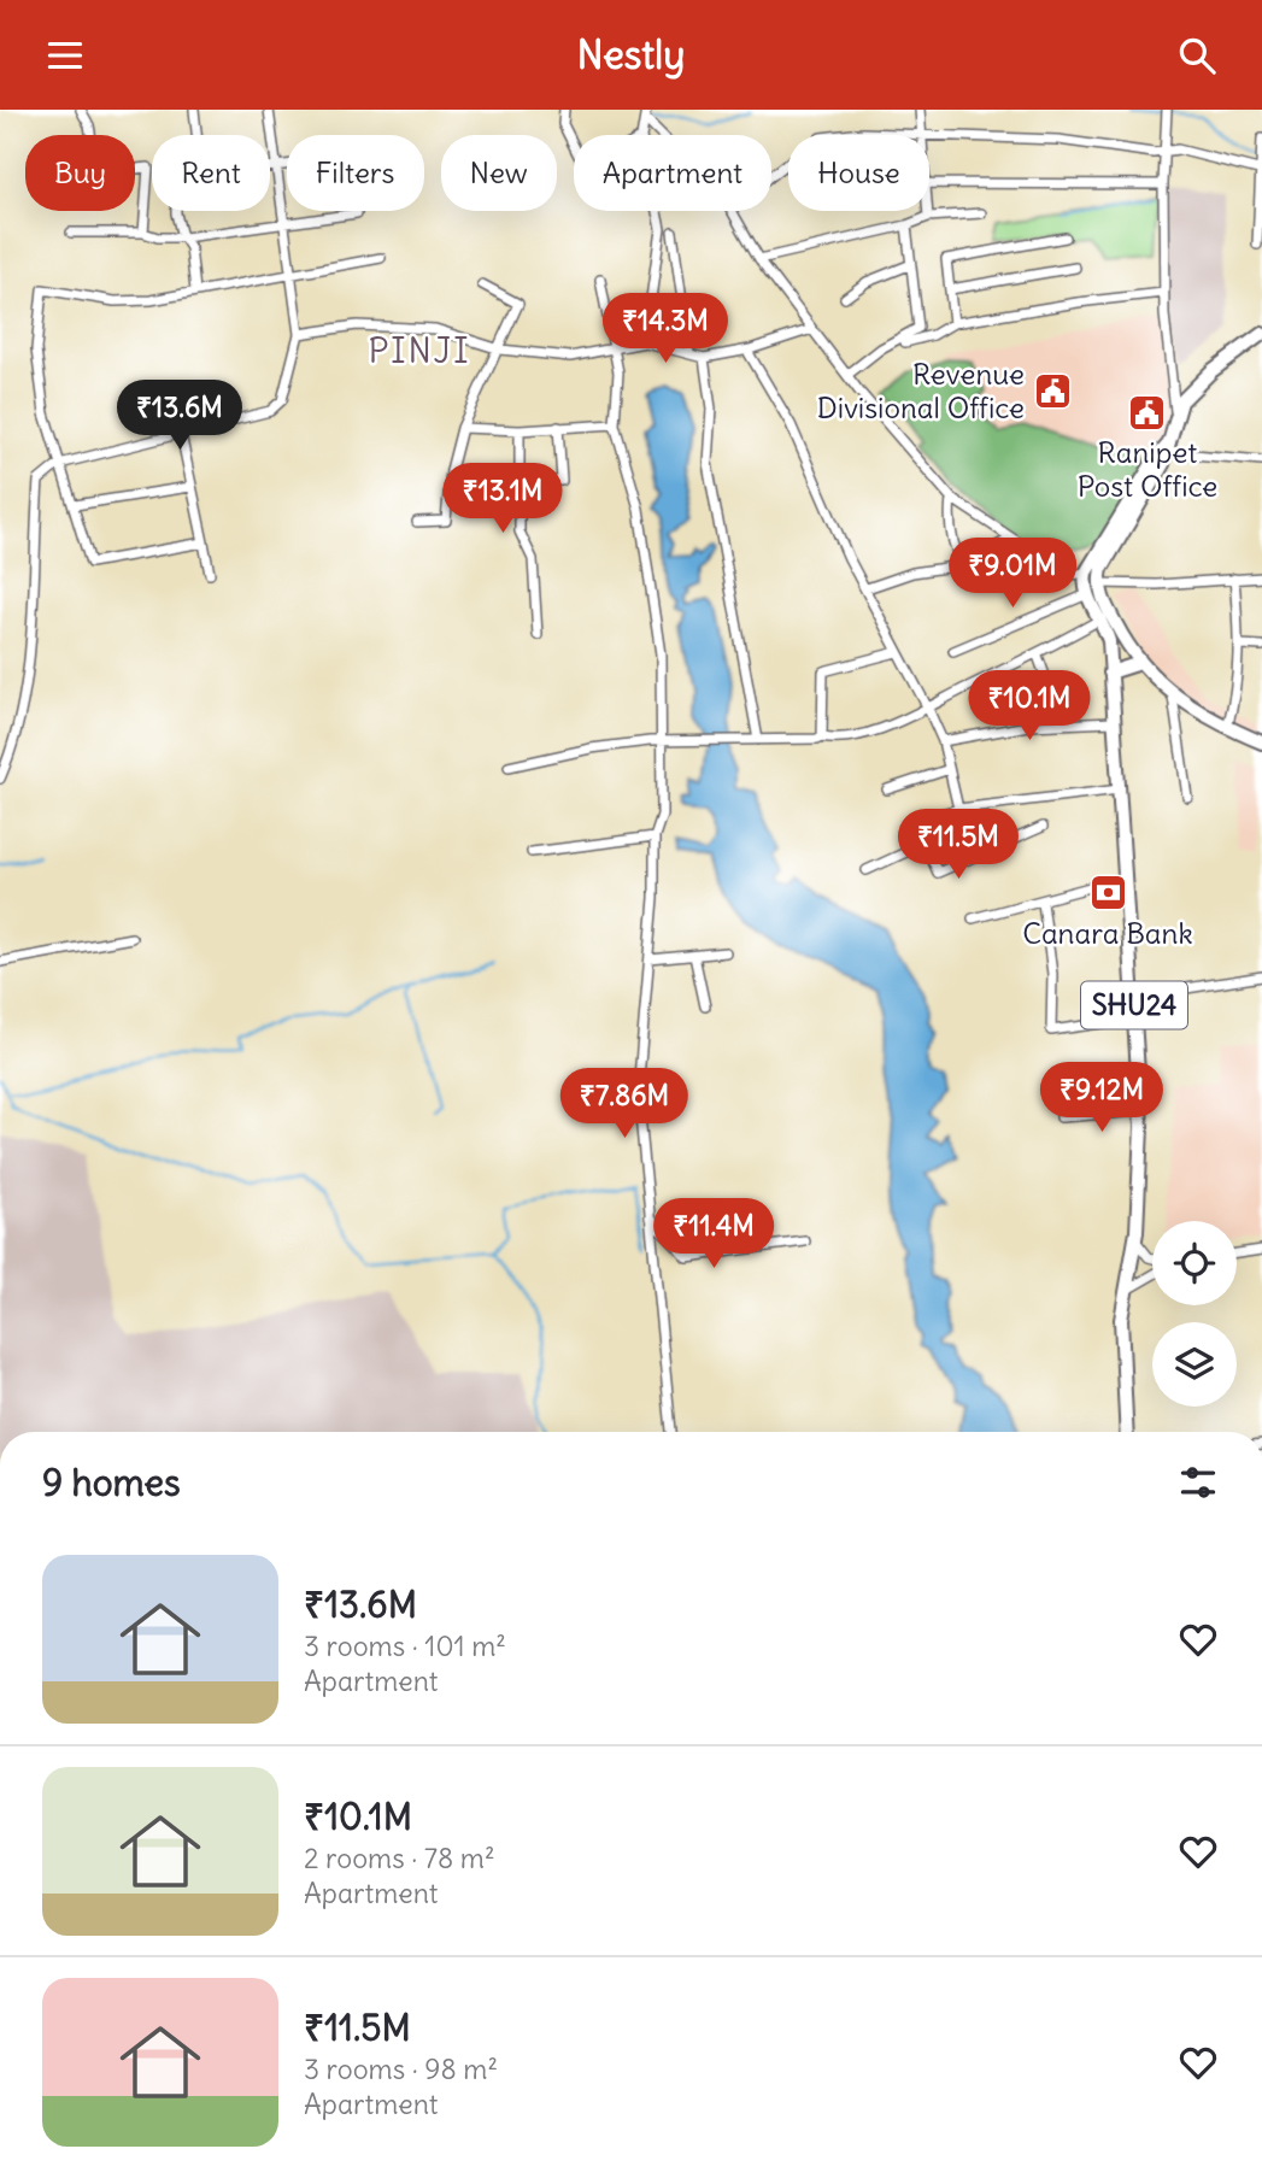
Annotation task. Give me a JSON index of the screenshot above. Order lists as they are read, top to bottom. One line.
{"streets":{"main road":["SHU24"]},"districts":["PINJI"],"places":{"public building":["Revenue Divisional Office","Ranipet Post Office"],"bank":["Canara Bank"]},"page":{"header":"Nestly","chip":["Buy","Rent","Filters","New","Apartment","House"],"price":["₹14.3M","₹13.6M","₹13.1M","₹9.01M","₹10.1M","₹11.5M","₹9.12M","₹7.86M","₹11.4M"],"heading":"9 homes","list":[{"name":"₹13.6M","note":"3 rooms · 101 m² · Apartment"},{"name":"₹10.1M","note":"2 rooms · 78 m² · Apartment"},{"name":"₹11.5M","note":"3 rooms · 98 m² · Apartment"}]}}
